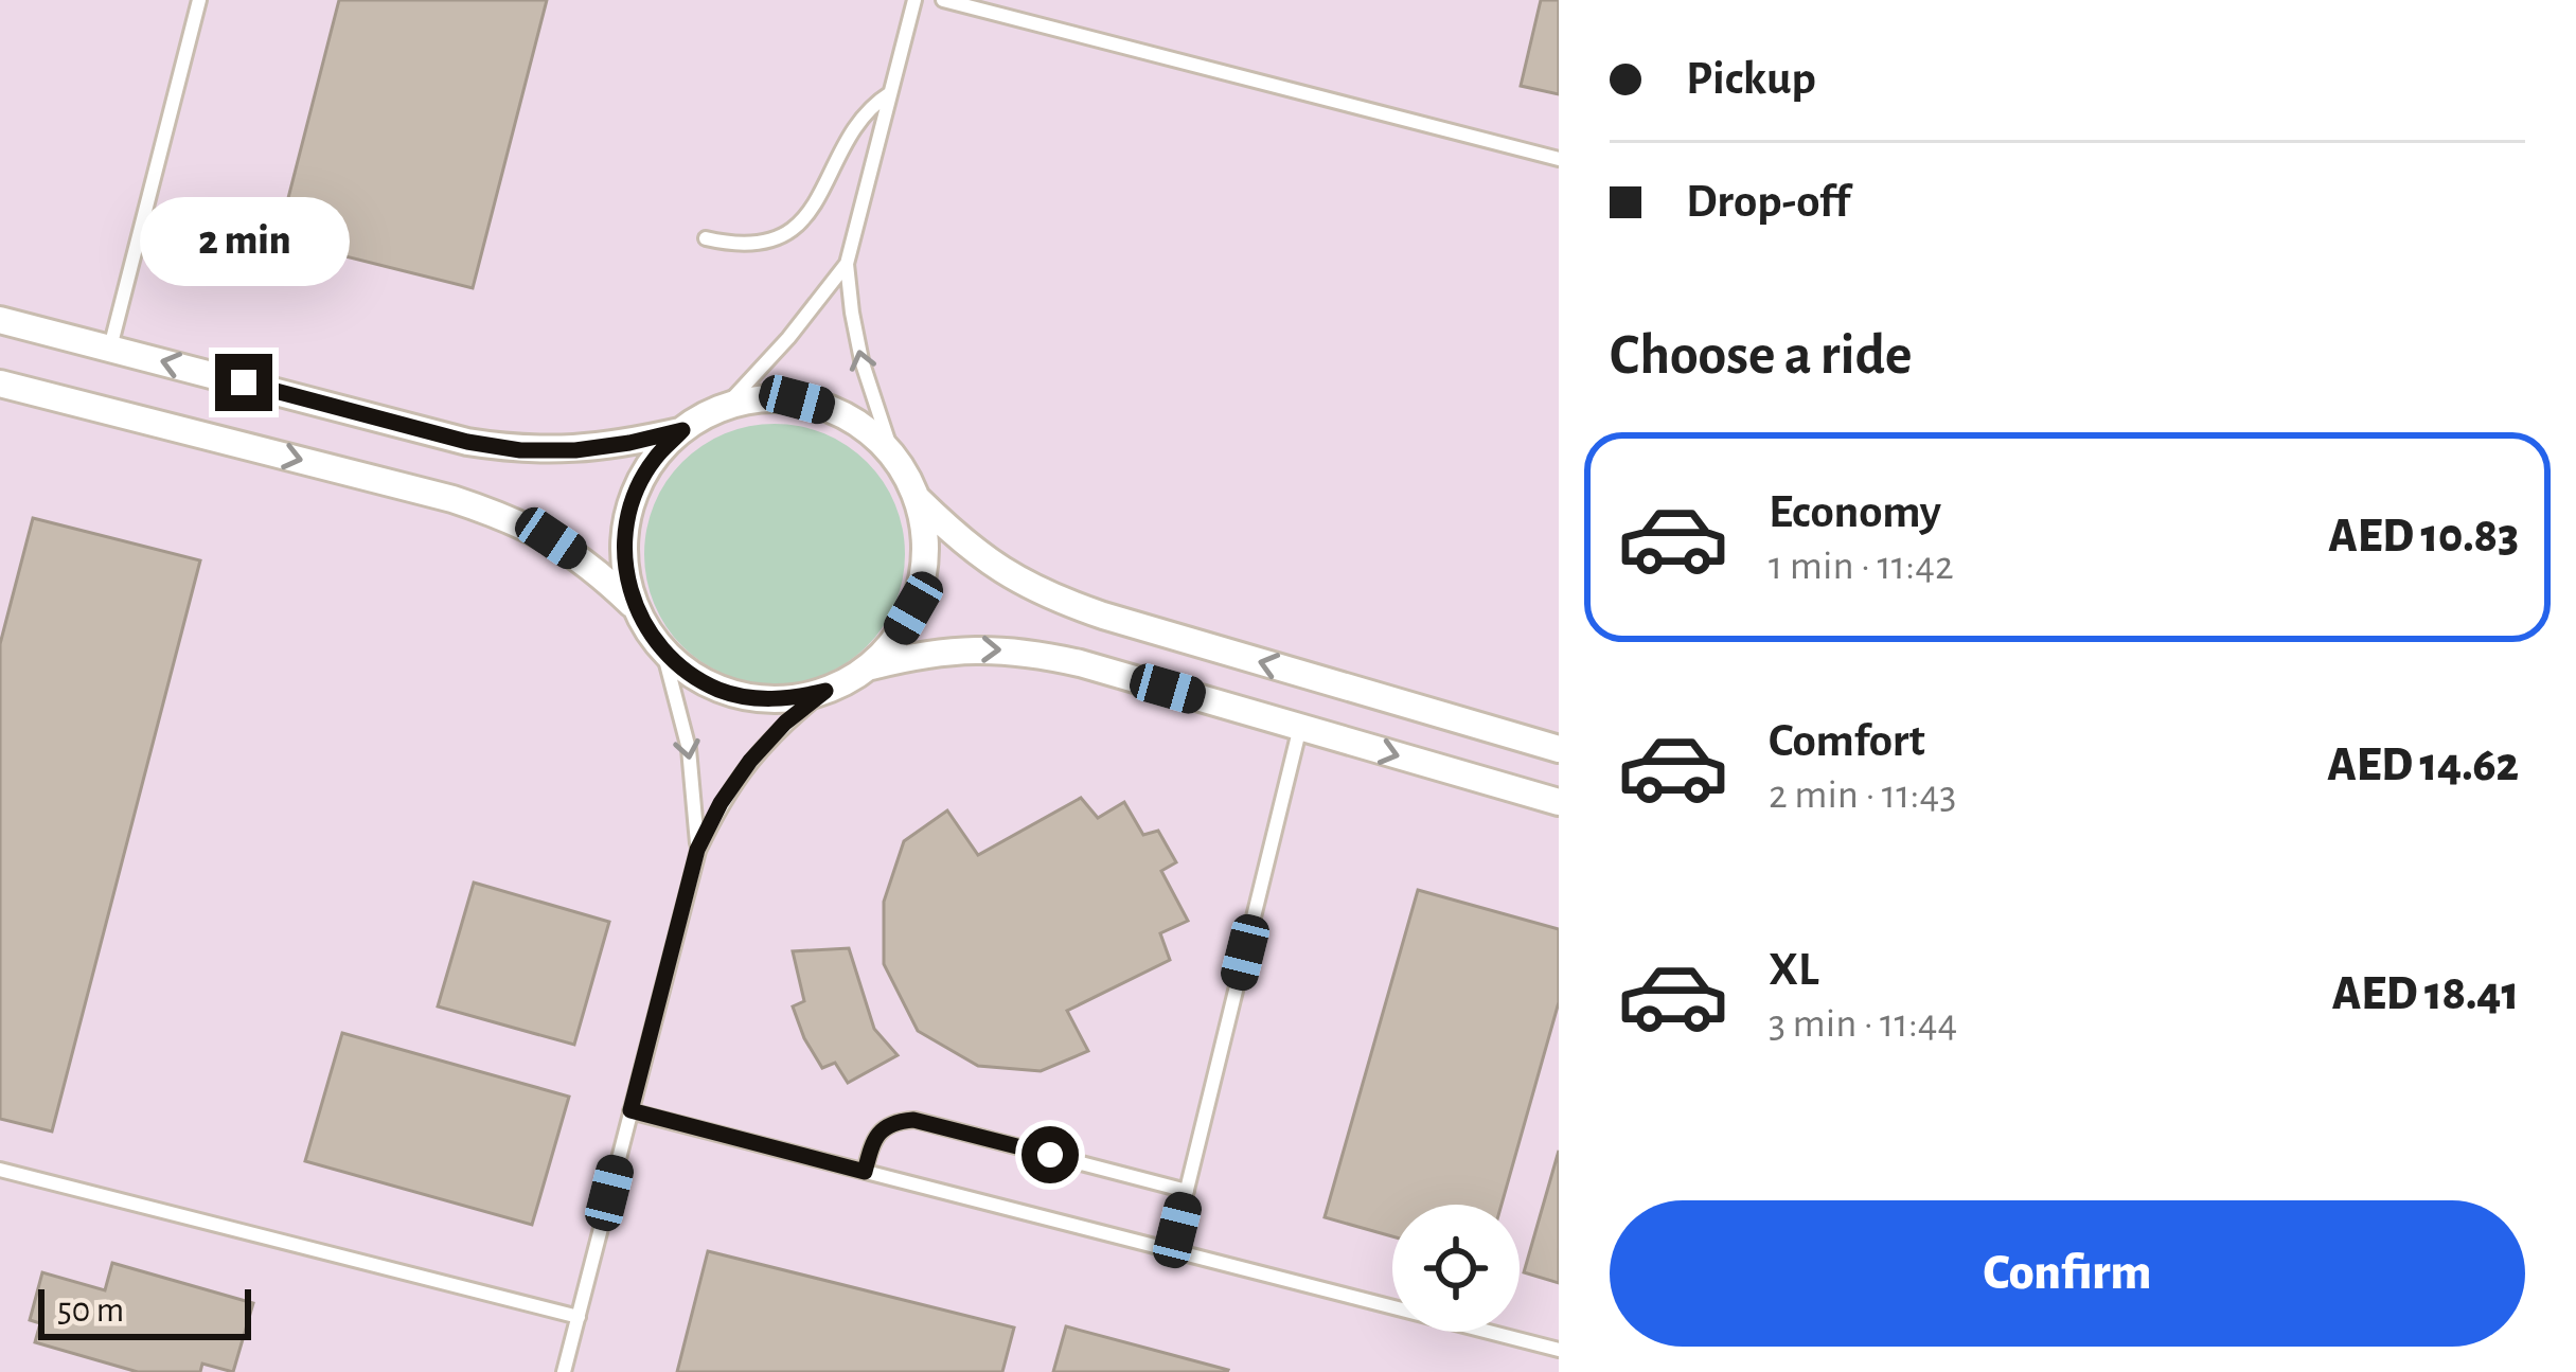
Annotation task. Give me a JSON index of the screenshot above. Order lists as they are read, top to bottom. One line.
{"scale_bar":"50 m","page":{"banner":["Pickup","Drop-off"],"bubble":"2 min","heading":"Choose a ride","list":[{"name":"Economy","note":"1 min · 11:42","value":"AED 10.83"},{"name":"Comfort","note":"2 min · 11:43","value":"AED 14.62"},{"name":"XL","note":"3 min · 11:44","value":"AED 18.41"}],"buttons":"Confirm","scale":"50 m"}}
